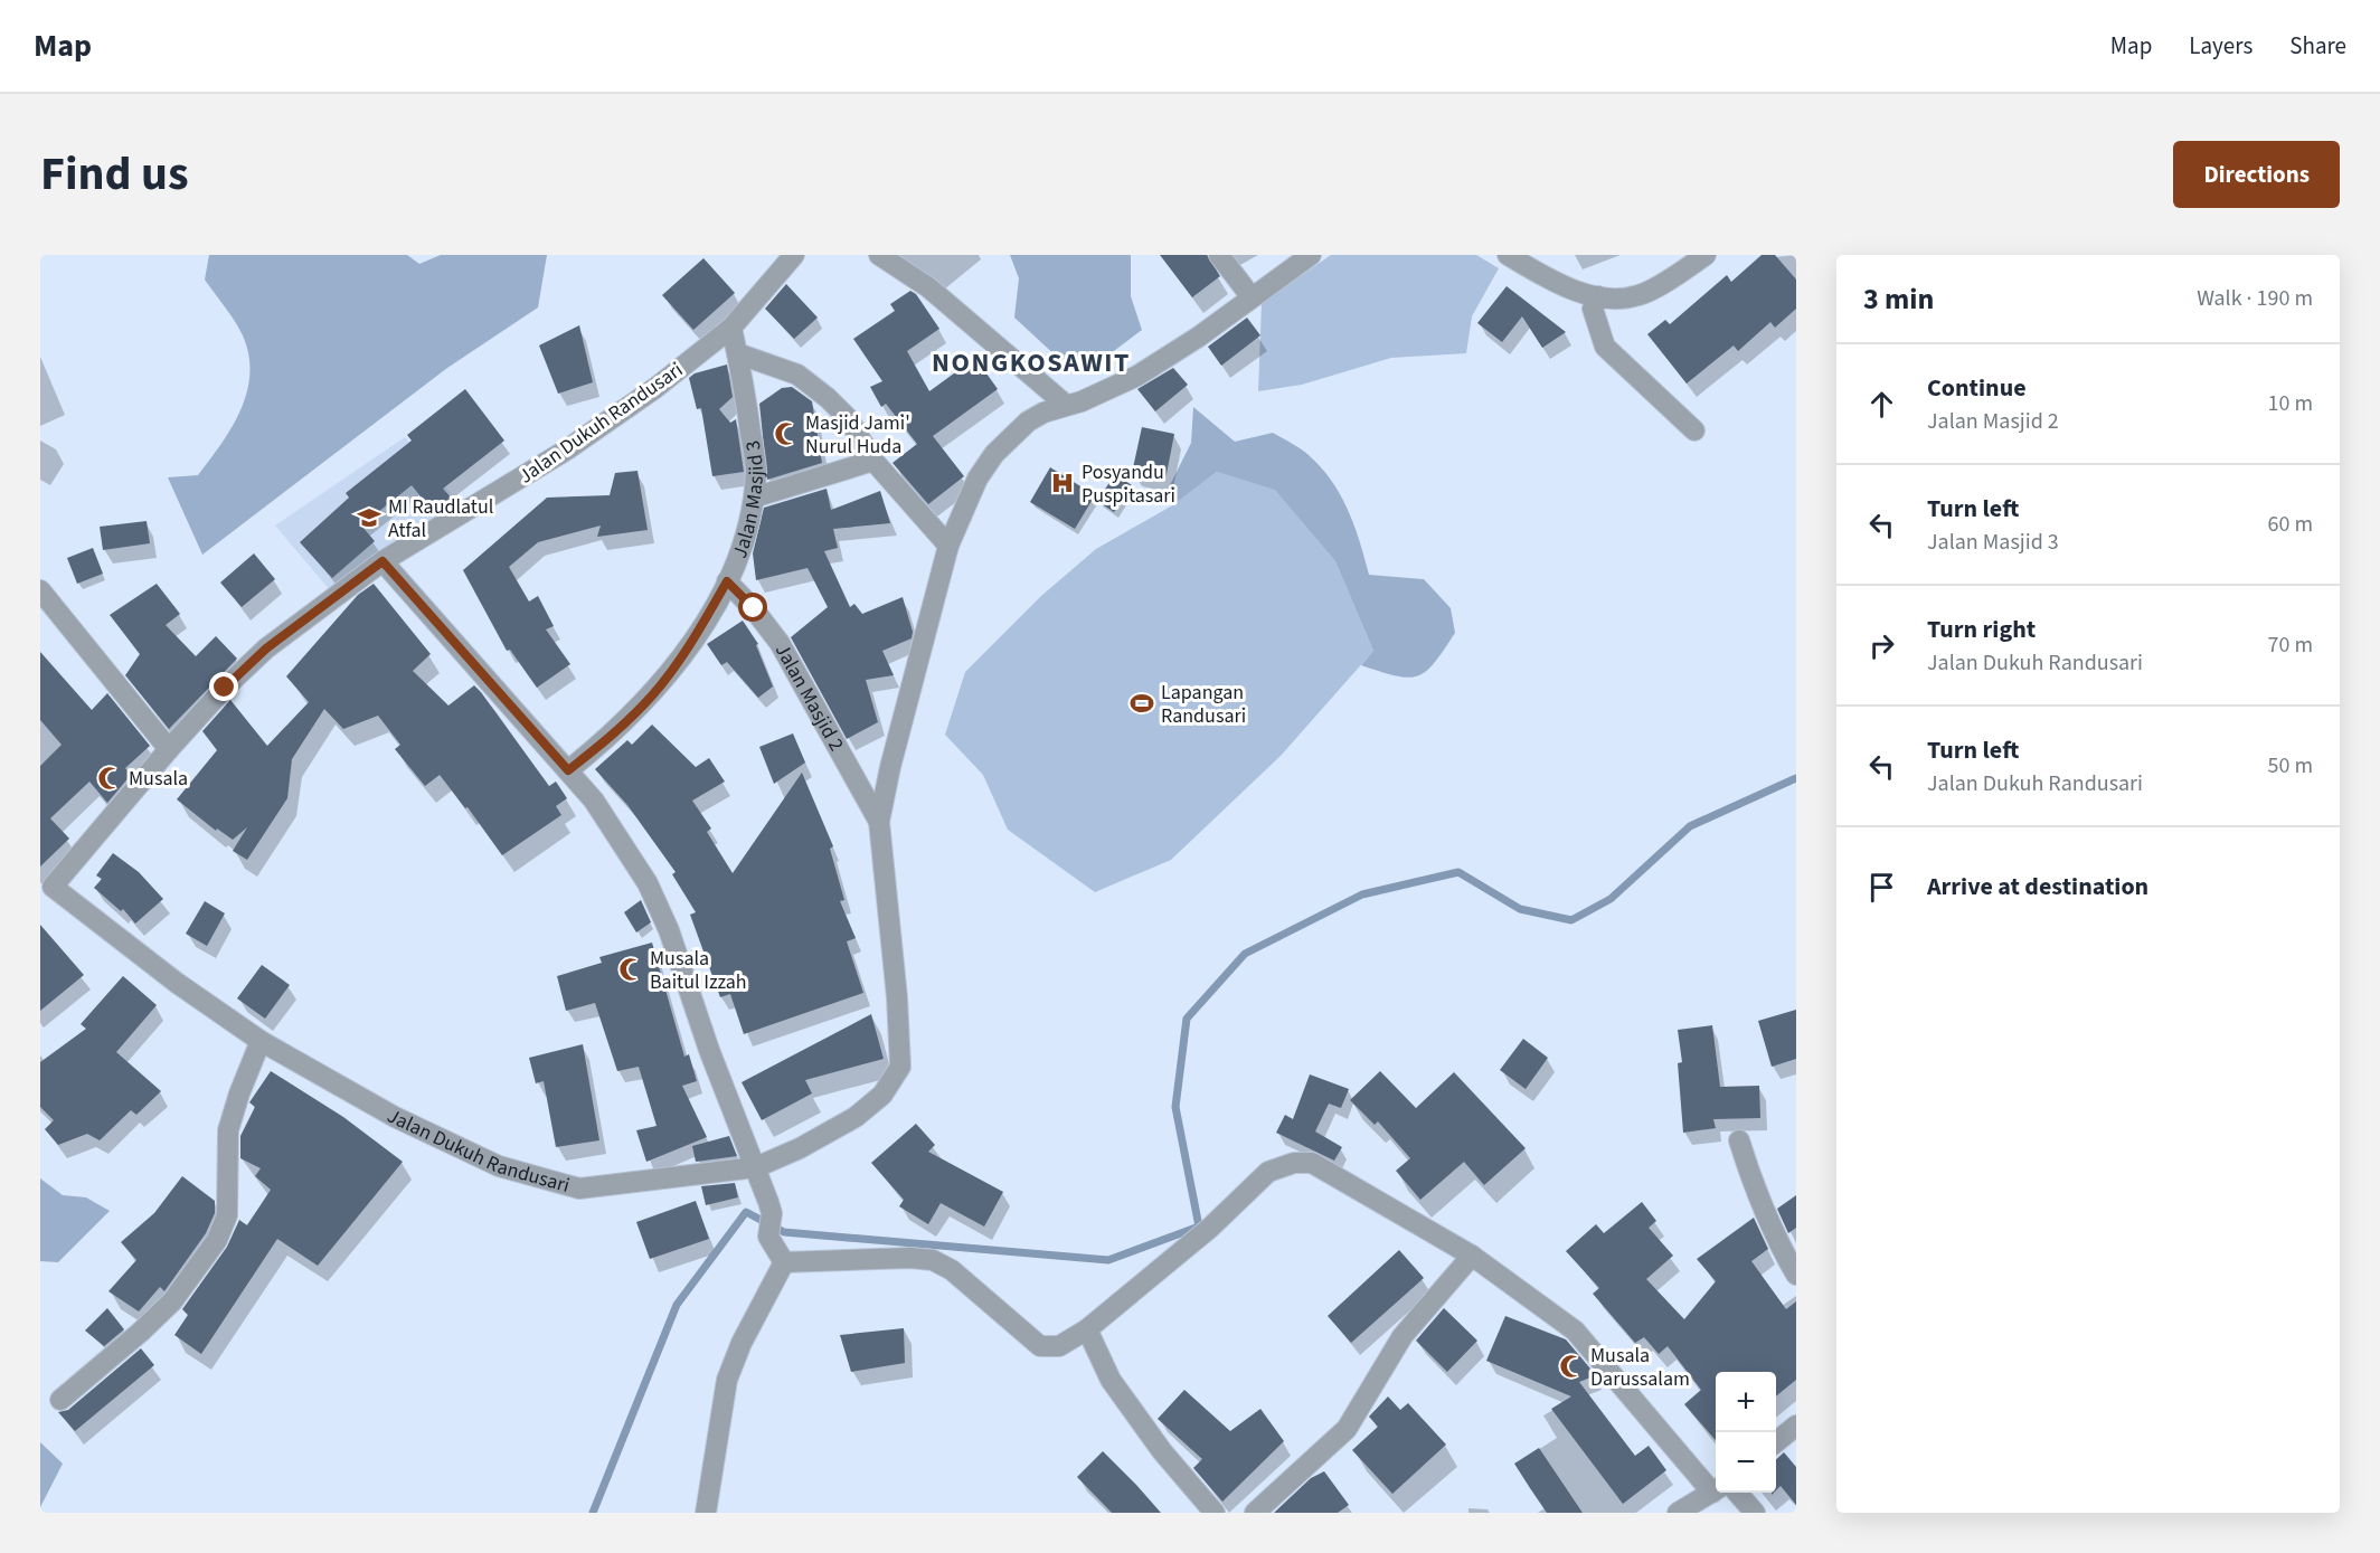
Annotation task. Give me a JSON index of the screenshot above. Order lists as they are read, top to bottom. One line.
{"streets":{"street":["Jalan Dukuh Randusari","Jalan Masjid 3","Jalan Masjid 2"]},"crossings":[["Jalan Dukuh Randusari","Jalan Masjid 3"],["Jalan Dukuh Randusari","Jalan Masjid 2"],["Jalan Masjid 3","Jalan Masjid 2"]],"districts":["NONGKOSAWIT"],"places":{"mosque":["Masjid Jami' Nurul Huda","Musala","Musala Baitul Izzah","Musala Darussalam"],"hospital":["Posyandu Puspitasari"],"school or university":["MI Raudlatul Atfal"],"sports":["Lapangan Randusari"]},"page":{"header":"Map","nav":["Map","Layers","Share"],"title":"Find us","buttons":"Directions","heading":["3 min","Walk · 190 m"],"list":[["Continue","Jalan Masjid 2","10 m"],["Turn left","Jalan Masjid 3","60 m"],["Turn right","Jalan Dukuh Randusari","70 m"],["Turn left","Jalan Dukuh Randusari","50 m"],"Arrive at destination"],"map_buttons":["+","−"]}}
